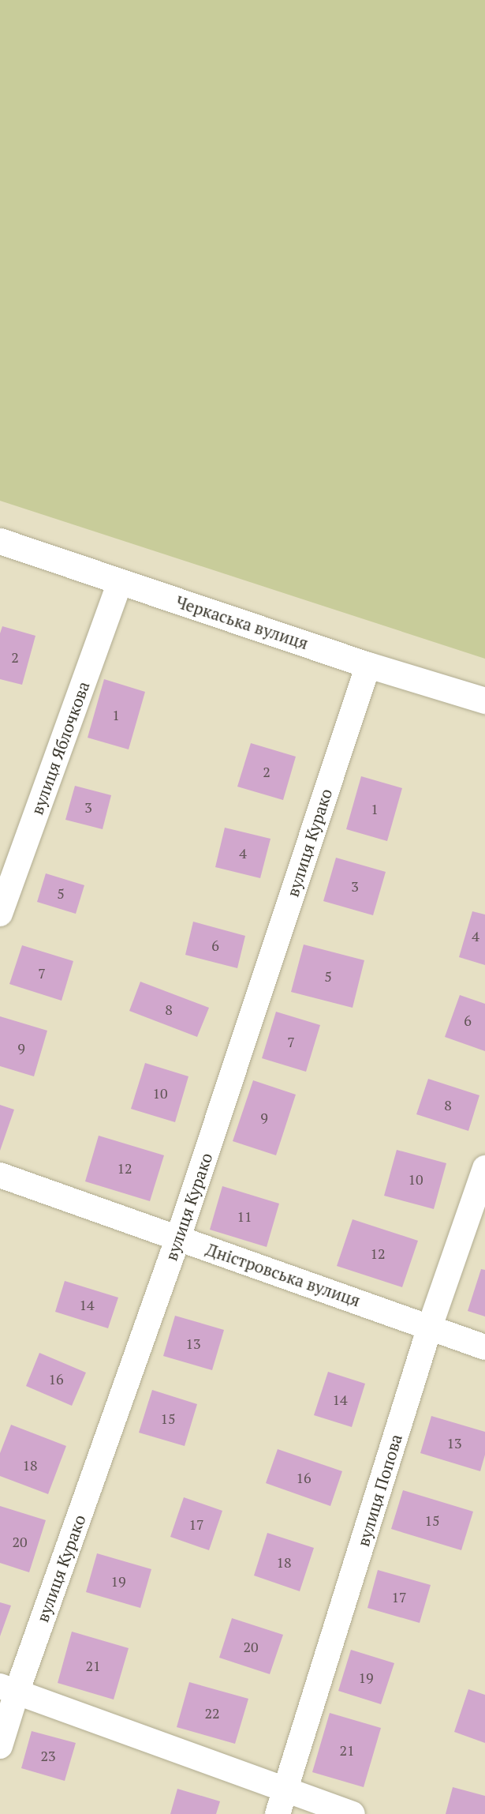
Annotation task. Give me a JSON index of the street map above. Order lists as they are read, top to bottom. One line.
{"streets":{"street":["Черкаська вулиця","вулиця Яблочкова","вулиця Курако","Дністровська вулиця","вулиця Попова"]},"crossings":[["Черкаська вулиця","вулиця Яблочкова"],["Черкаська вулиця","вулиця Курако"],["вулиця Курако","Дністровська вулиця"],["Дністровська вулиця","вулиця Попова"]],"house_numbers":["2","1","2","3","1","4","3","5","4","6","7","5","8","6","7","9","10","8","9","12","10","11","12","14","13","16","14","15","13","18","16","15","17","20","18","19","17","20","21","19","22","21","23"]}
